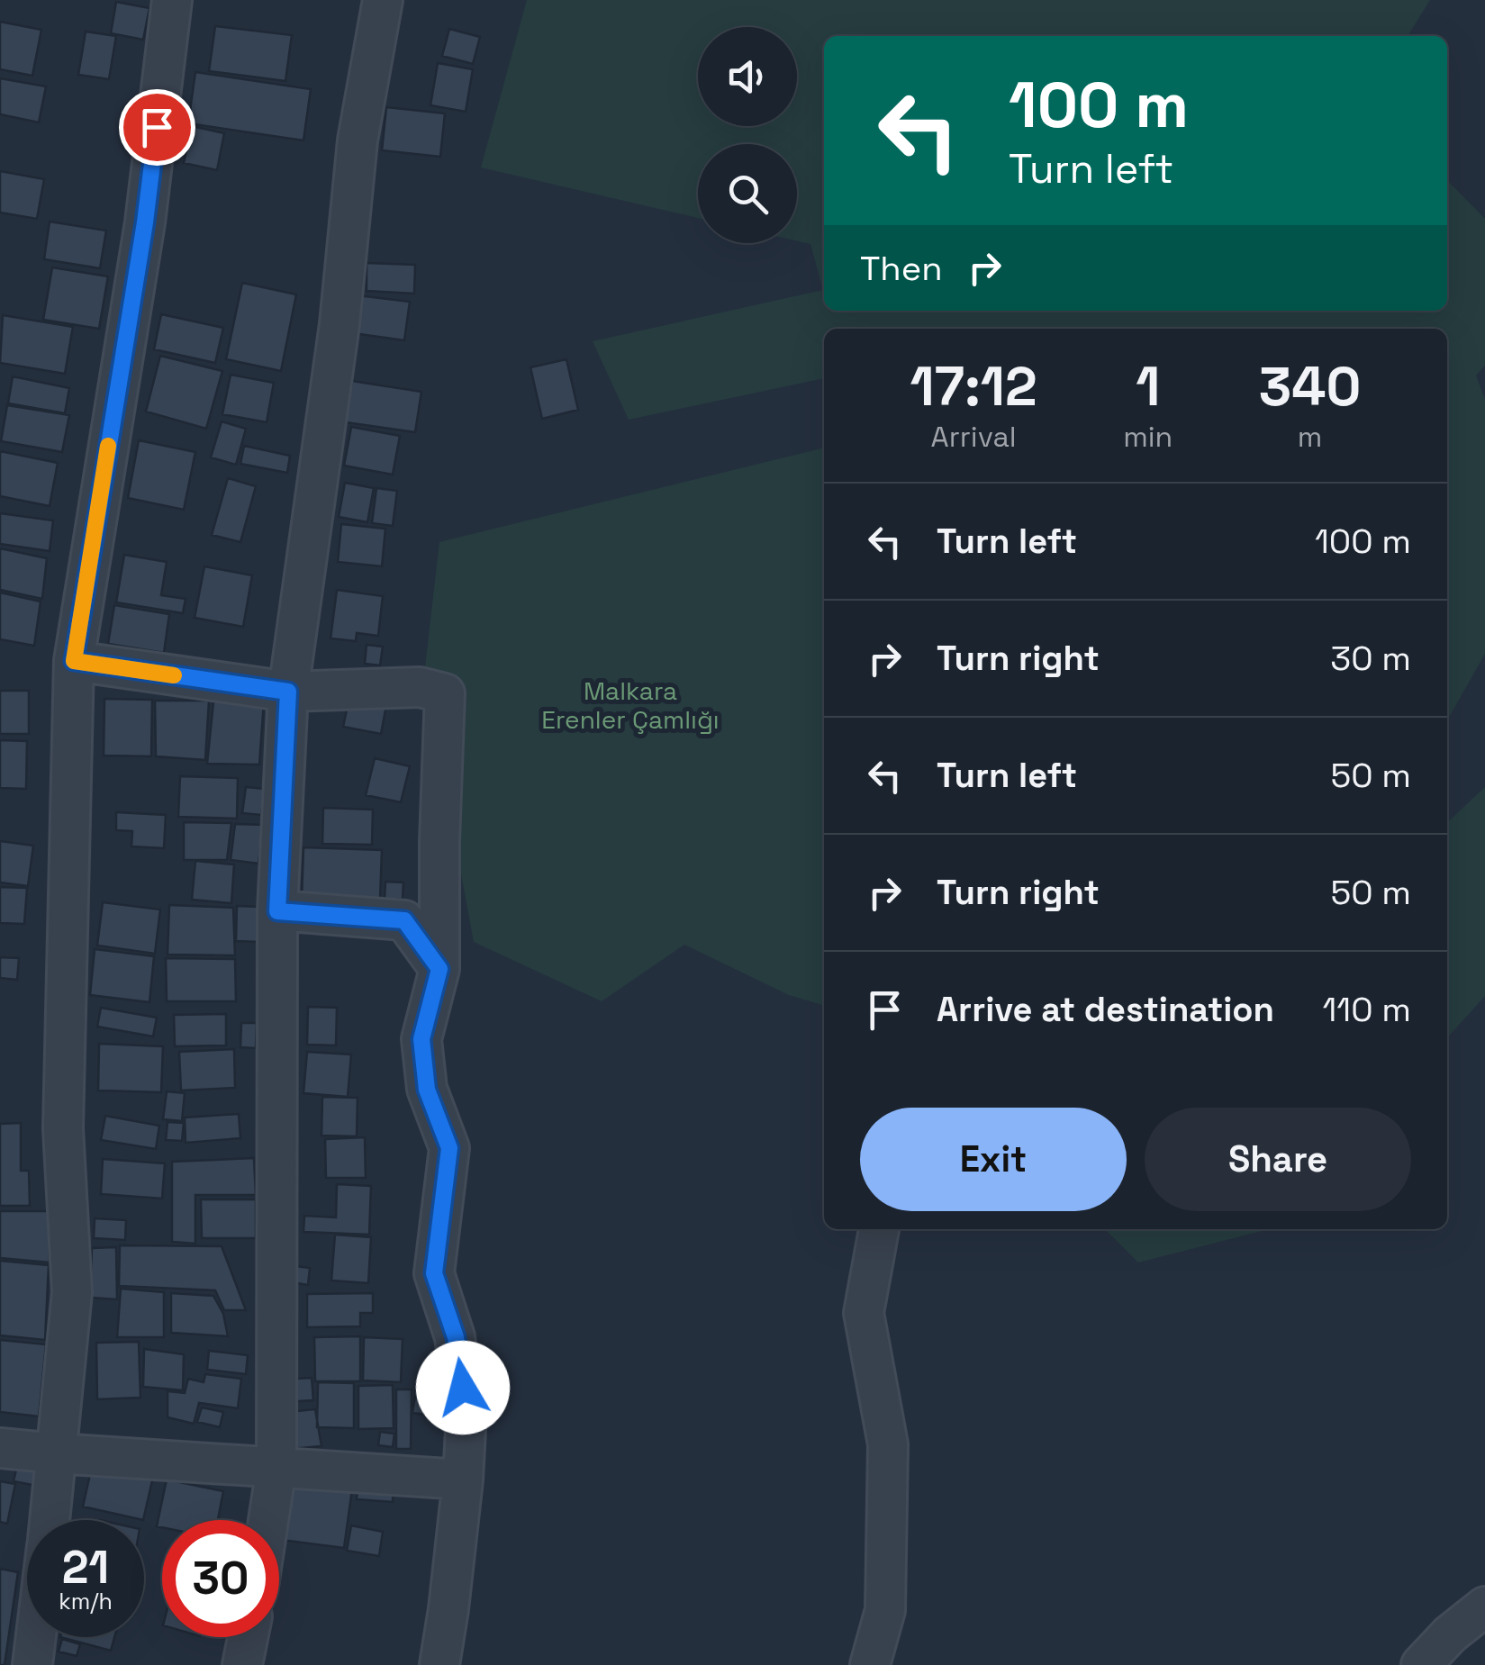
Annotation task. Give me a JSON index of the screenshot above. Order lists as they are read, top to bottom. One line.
{"parks":["Malkara Erenler Çamlığı"],"page":{"turn":["100 m","Turn left"],"then":"Then","eta":["17:12","Arrival","1","min","340","m"],"list":[{"name":"Turn left","value":"100 m"},{"name":"Turn right","value":"30 m"},{"name":"Turn left","value":"50 m"},{"name":"Turn right","value":"50 m"},{"name":"Arrive at destination","value":"110 m"}],"buttons":["Exit","Share"],"speed":"21 km/h","limit":"30"}}
